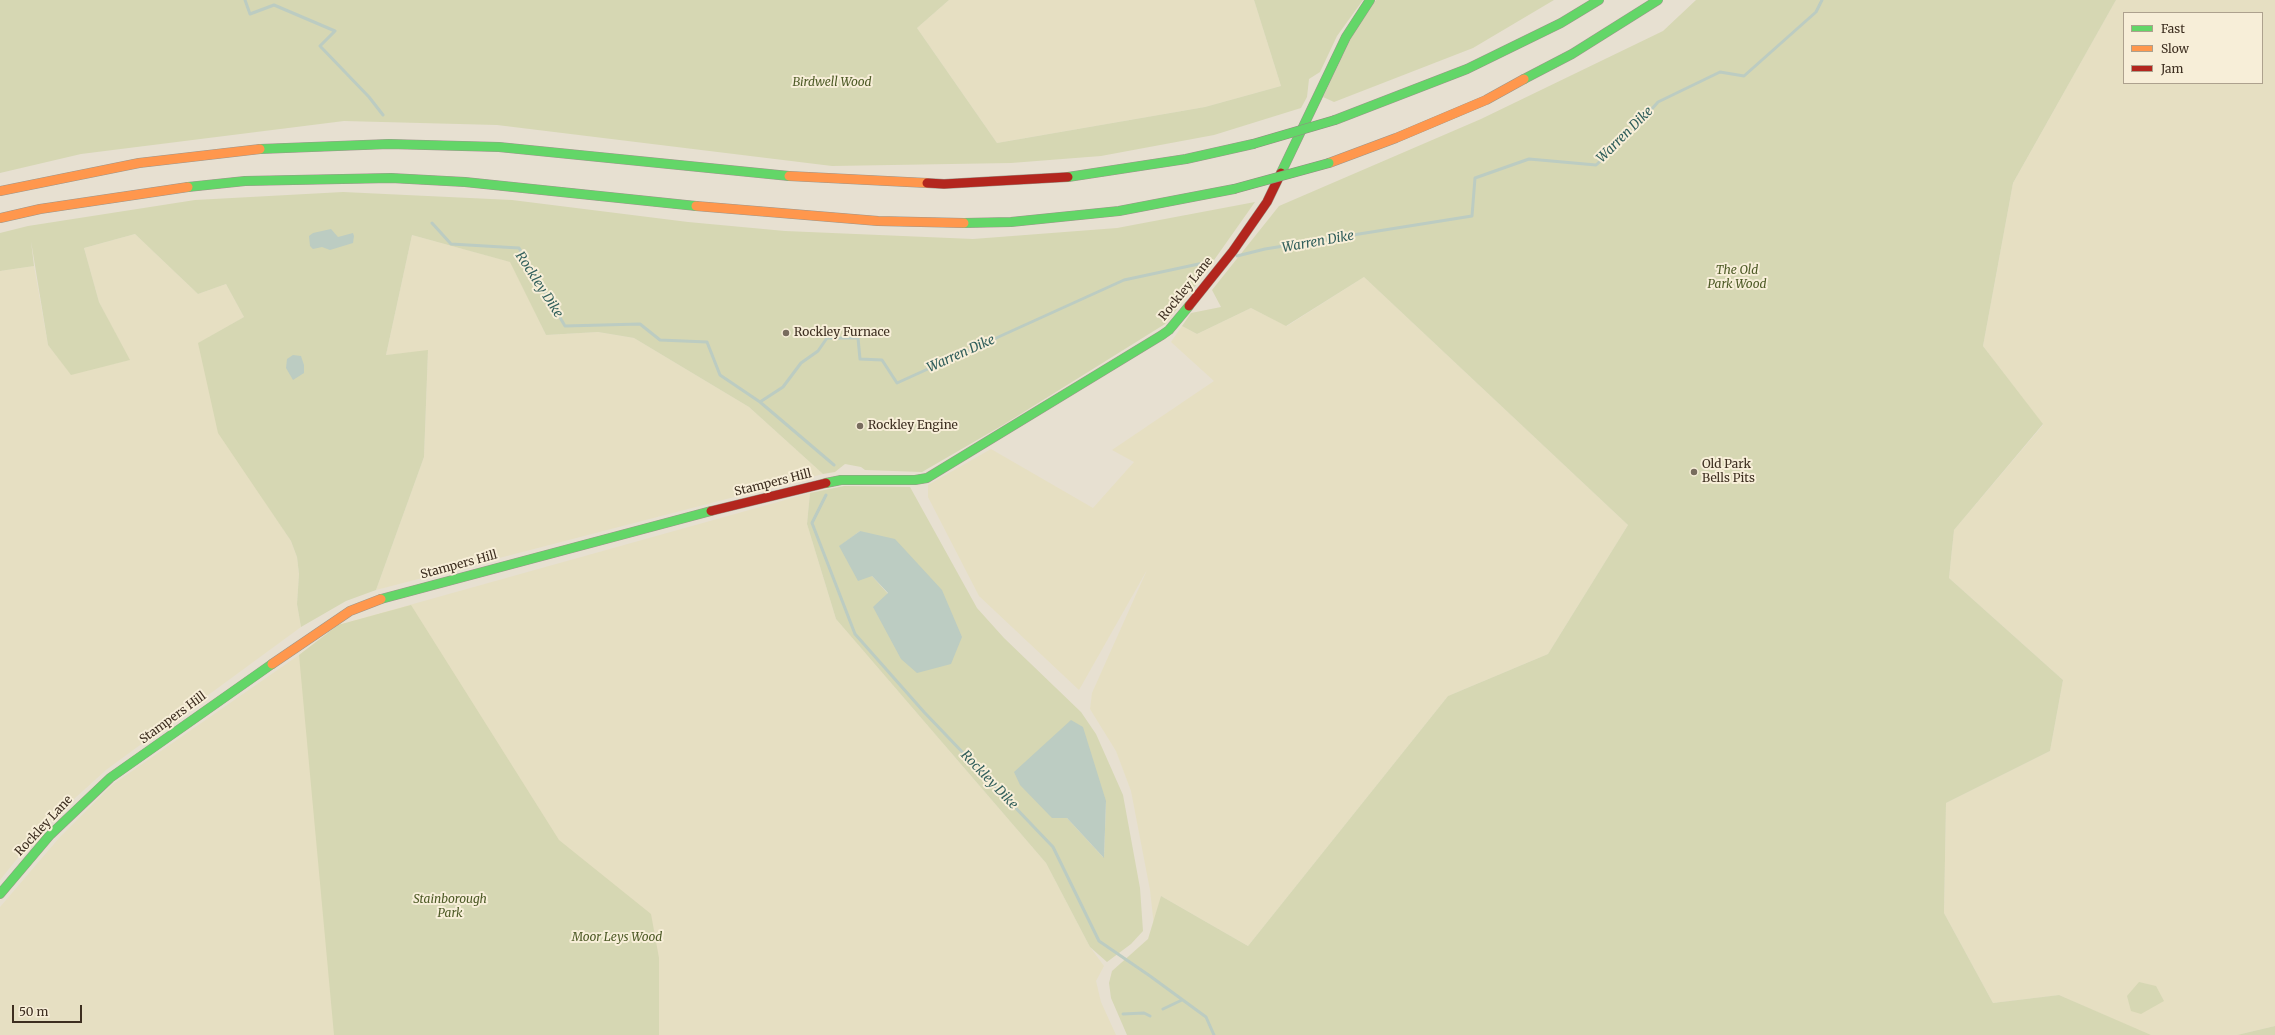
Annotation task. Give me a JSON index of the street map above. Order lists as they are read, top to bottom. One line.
{"streets":{"main road":["Rockley Lane","Stampers Hill"]},"crossings":[["Rockley Lane","Stampers Hill"]],"water":["Warren Dike","Rockley Dike"],"parks":["Birdwell Wood","The Old Park Wood","Stainborough Park","Moor Leys Wood"],"places":["Rockley Furnace","Rockley Engine","Old Park Bells Pits"],"legend":["Fast","Slow","Jam"],"scale_bar":"50 m"}
